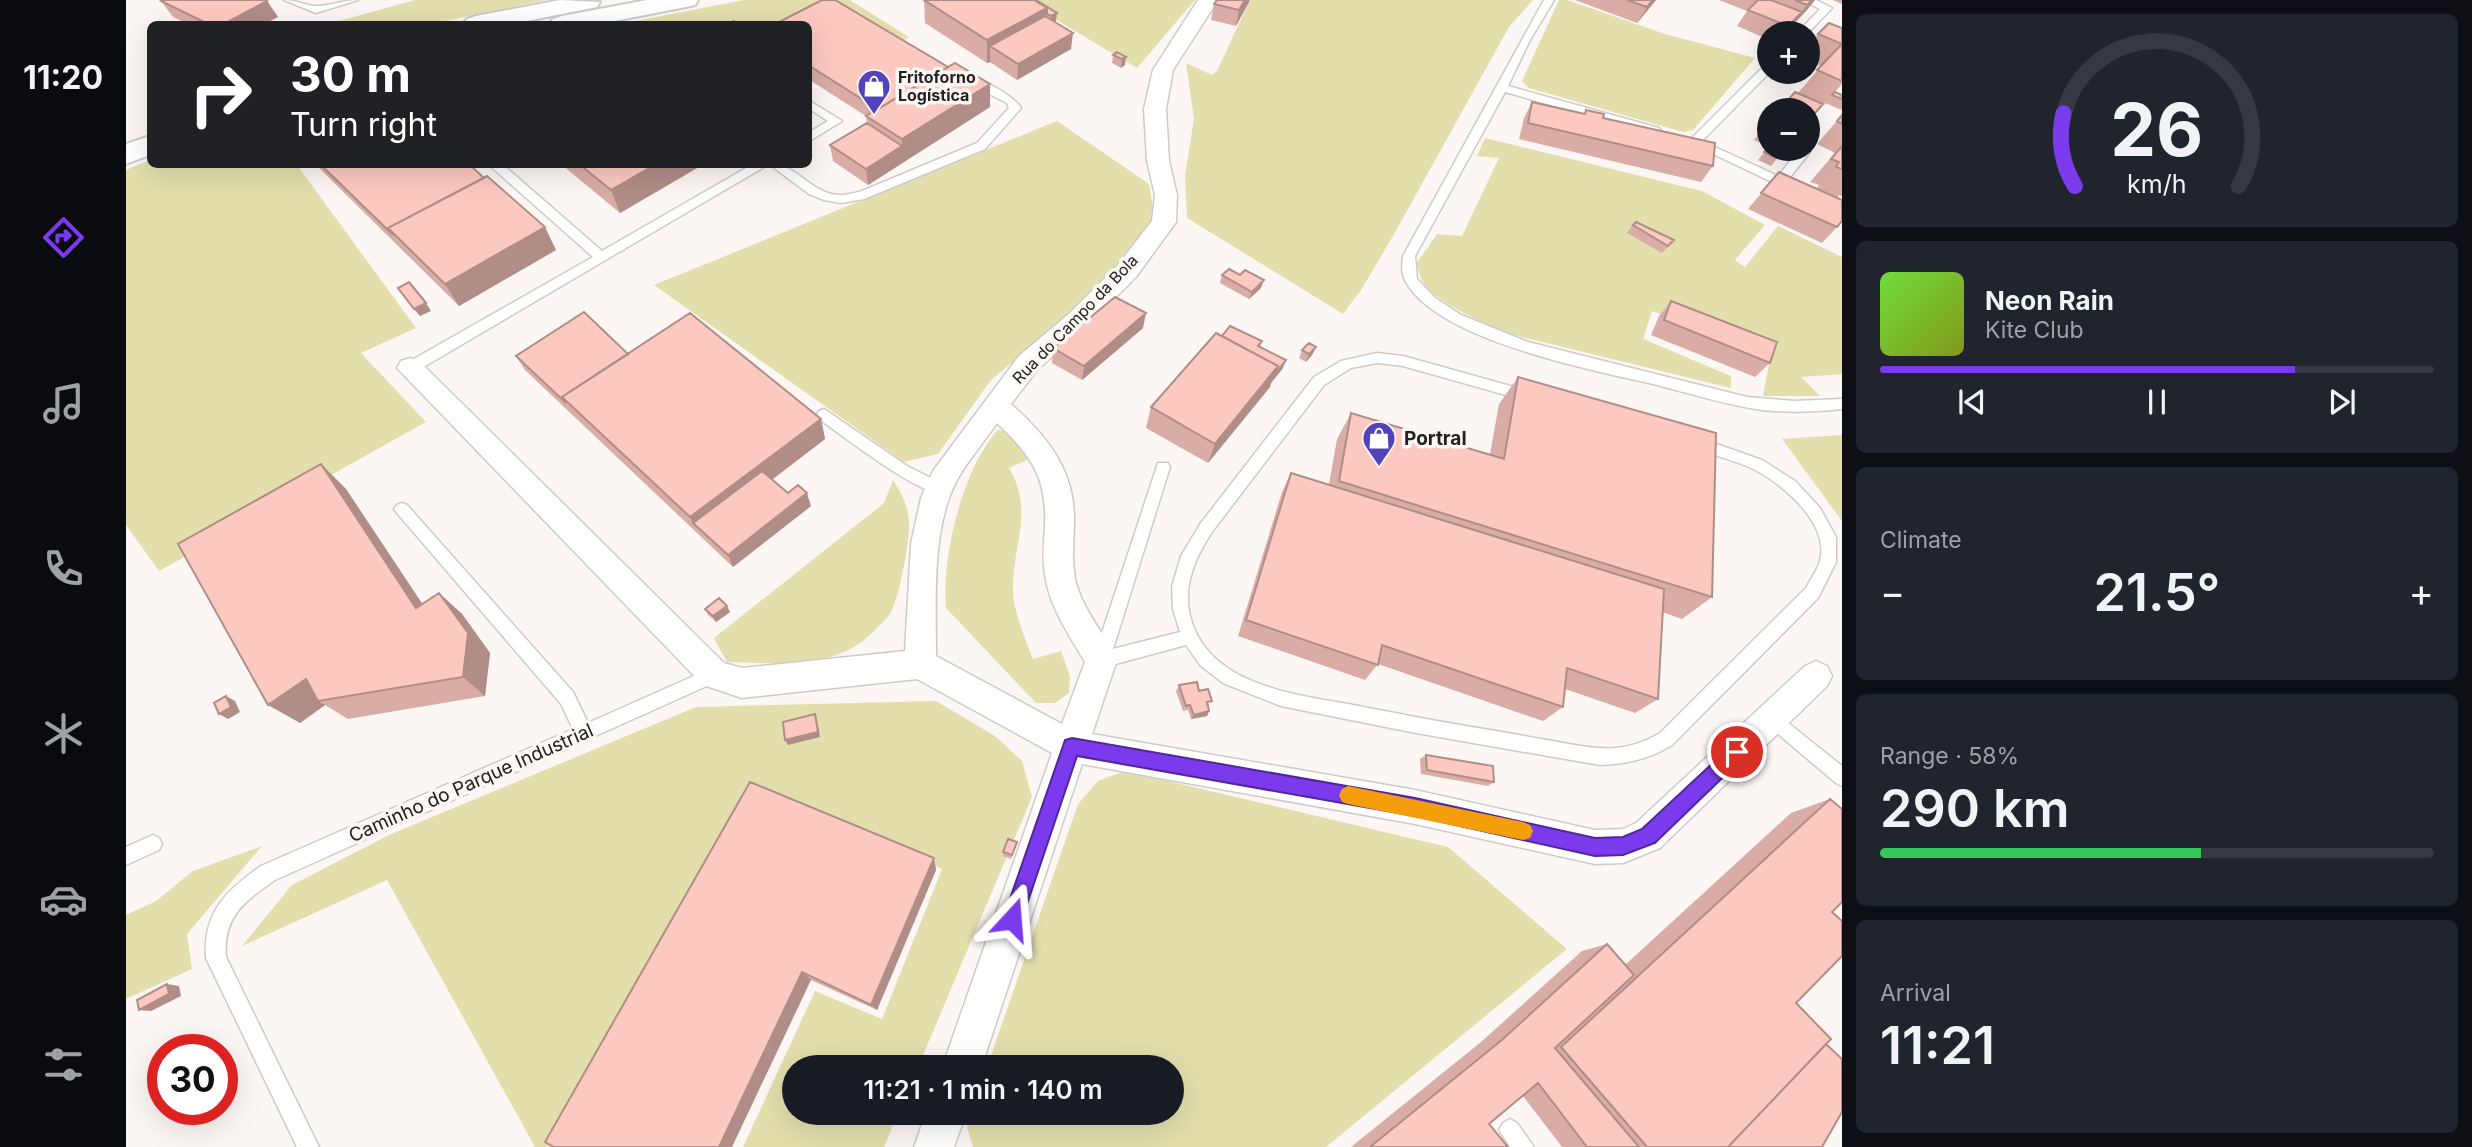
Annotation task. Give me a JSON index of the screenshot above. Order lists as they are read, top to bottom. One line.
{"streets":{"street":["Rua do Campo da Bola"],"lane":["Caminho do Parque Industrial"]},"places":{"shop":["Fritoforno Logística","Portral"]},"page":{"tabs":"11:20","map_buttons":["+","−"],"turn":["30 m","Turn right"],"song":["Neon Rain","Kite Club"],"tile":["Climate",["Range · 58%","290 km"],["Arrival","11:21"]],"heat":["−","21.5°","+"],"limit":"30","trip":"11:21 · 1 min · 140 m","gauge":["26","km/h"]}}
